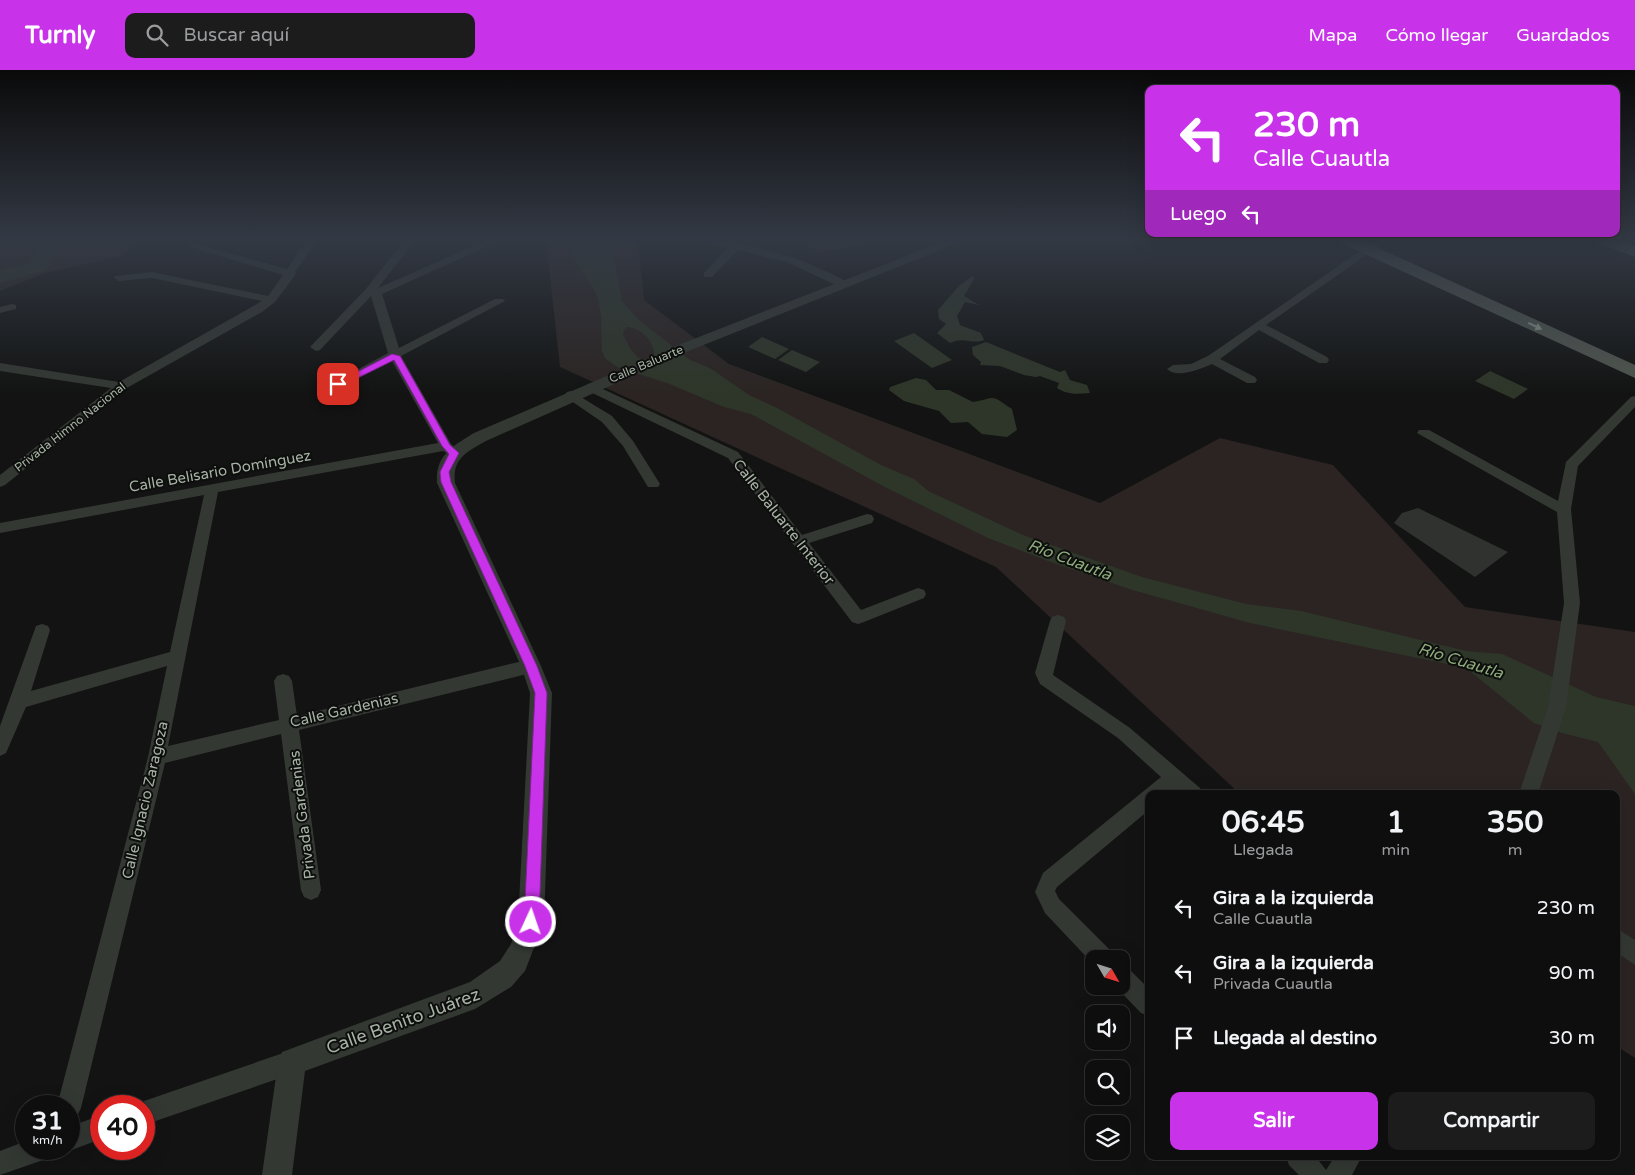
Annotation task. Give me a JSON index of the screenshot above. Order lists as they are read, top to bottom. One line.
{"streets":{"street":["Calle Baluarte","Privada Himno Nacional","Calle Belisario Domínguez","Calle Baluarte Interior","Calle Gardenias","Calle Ignacio Zaragoza","Privada Gardenias","Calle Benito Juárez"]},"crossings":[["Calle Baluarte","Calle Belisario Domínguez"],["Calle Baluarte","Calle Baluarte Interior"],["Calle Baluarte","Calle Benito Juárez"],["Calle Belisario Domínguez","Calle Ignacio Zaragoza"],["Calle Belisario Domínguez","Calle Benito Juárez"],["Calle Gardenias","Calle Ignacio Zaragoza"],["Calle Gardenias","Privada Gardenias"],["Calle Gardenias","Calle Benito Juárez"]],"water":["Río Cuautla"],"north":"bottom right","page":{"header":"Turnly","search":"Buscar aquí","nav":["Mapa","Cómo llegar","Guardados"],"turn":["230 m","Calle Cuautla"],"then":"Luego","eta":["06:45","Llegada","1","min","350","m"],"list":[{"name":"Gira a la izquierda","note":"Calle Cuautla","value":"230 m"},{"name":"Gira a la izquierda","note":"Privada Cuautla","value":"90 m"},{"name":"Llegada al destino","value":"30 m"}],"buttons":["Salir","Compartir"],"speed":"31 km/h","limit":"40"}}
